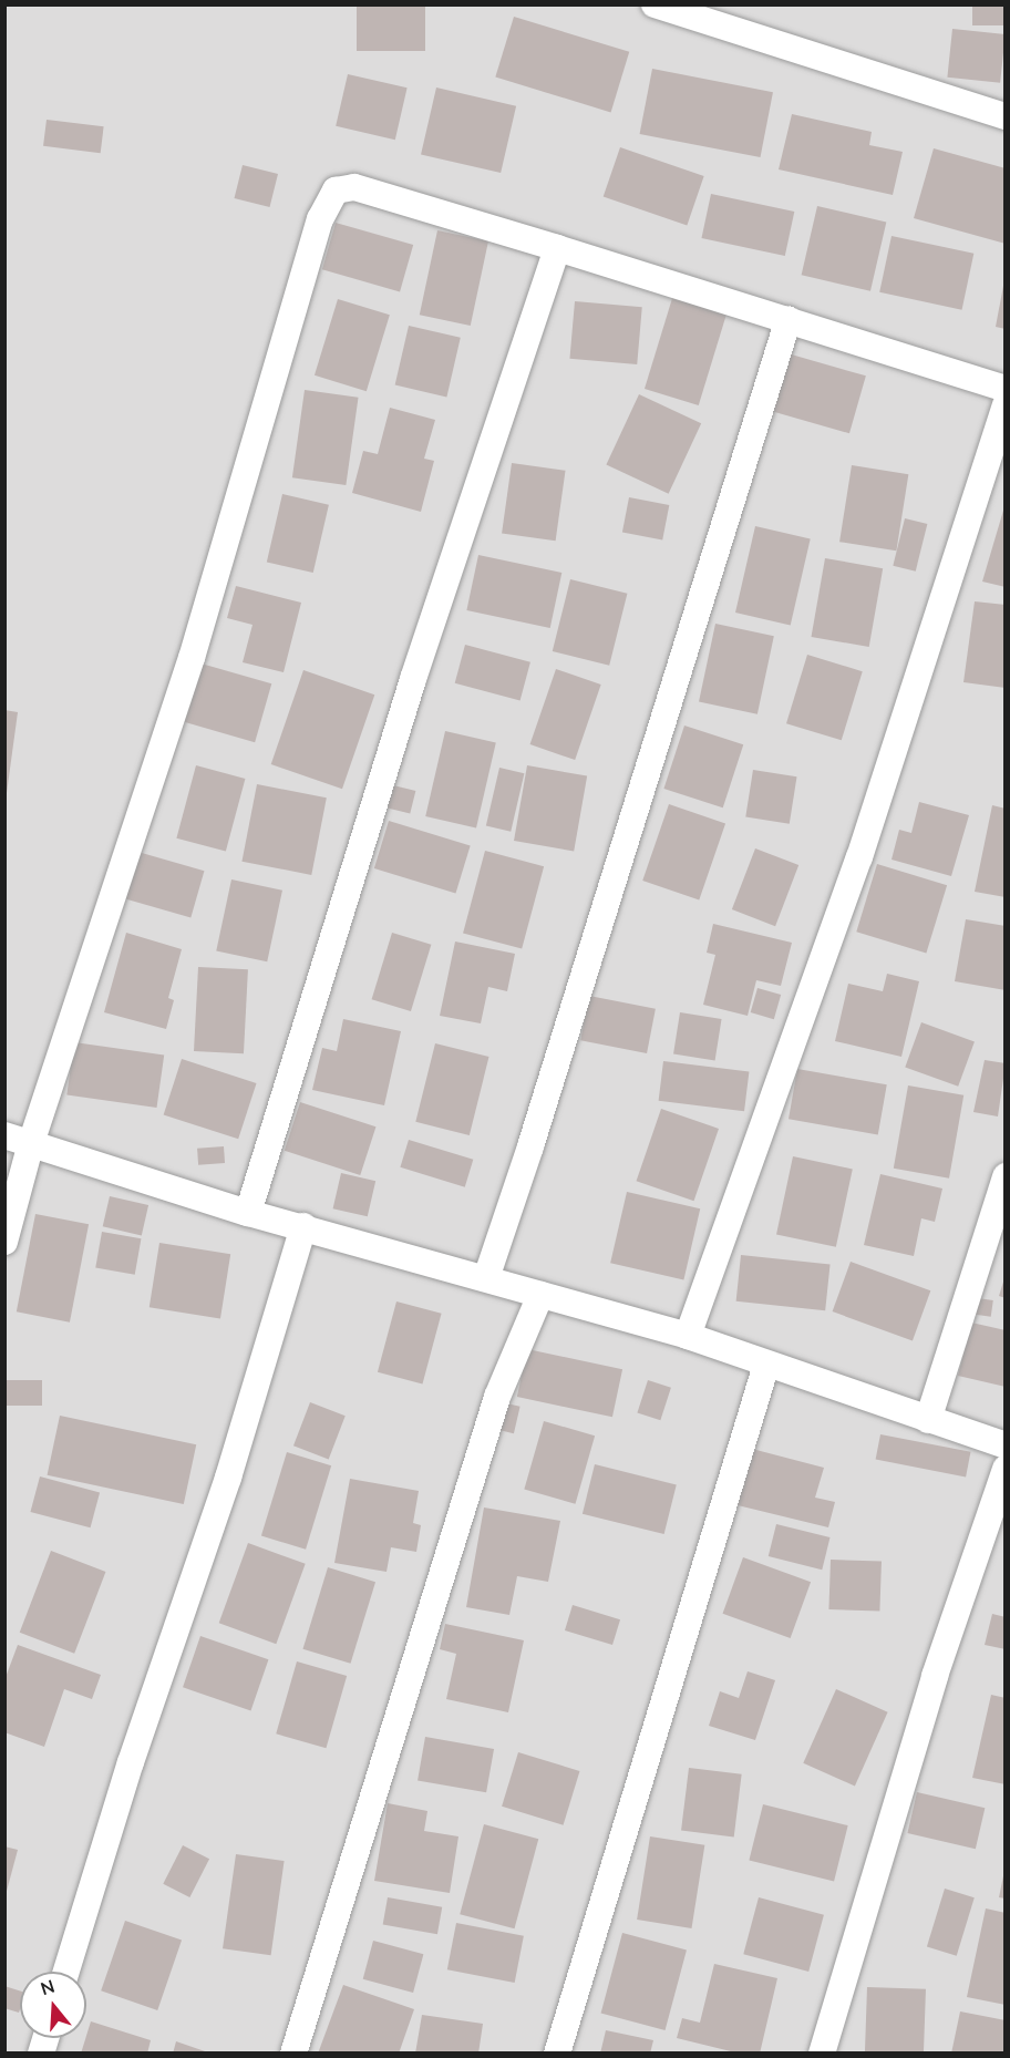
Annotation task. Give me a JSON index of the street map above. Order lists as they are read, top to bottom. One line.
{"north":"top"}
